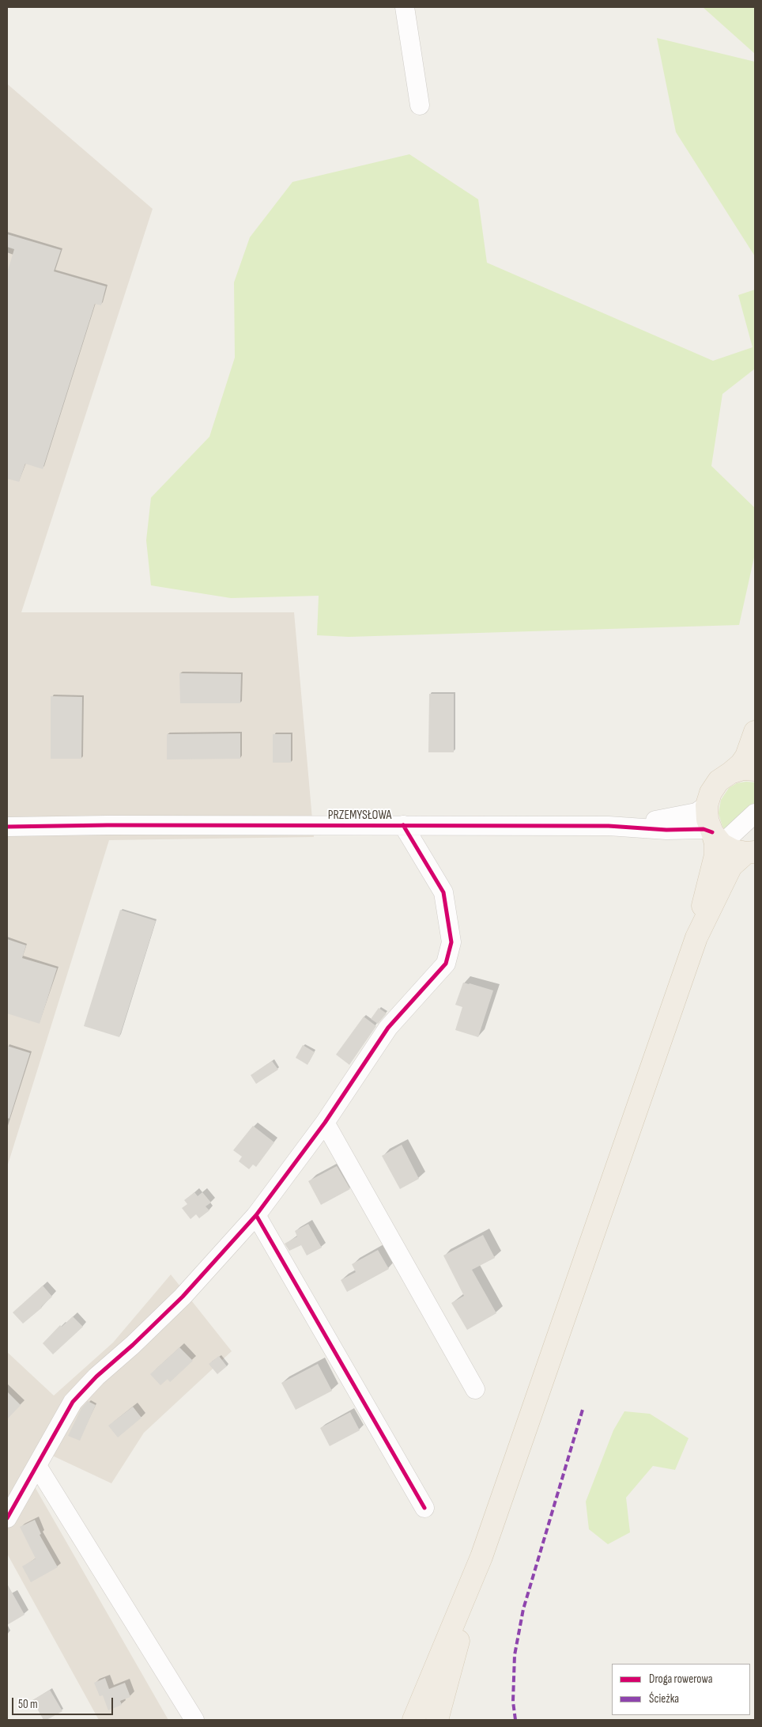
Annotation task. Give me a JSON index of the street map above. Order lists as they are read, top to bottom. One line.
{"streets":{"street":["PRZEMYSŁOWA"]},"legend":["Droga rowerowa","Ścieżka"],"scale_bar":"50 m"}
